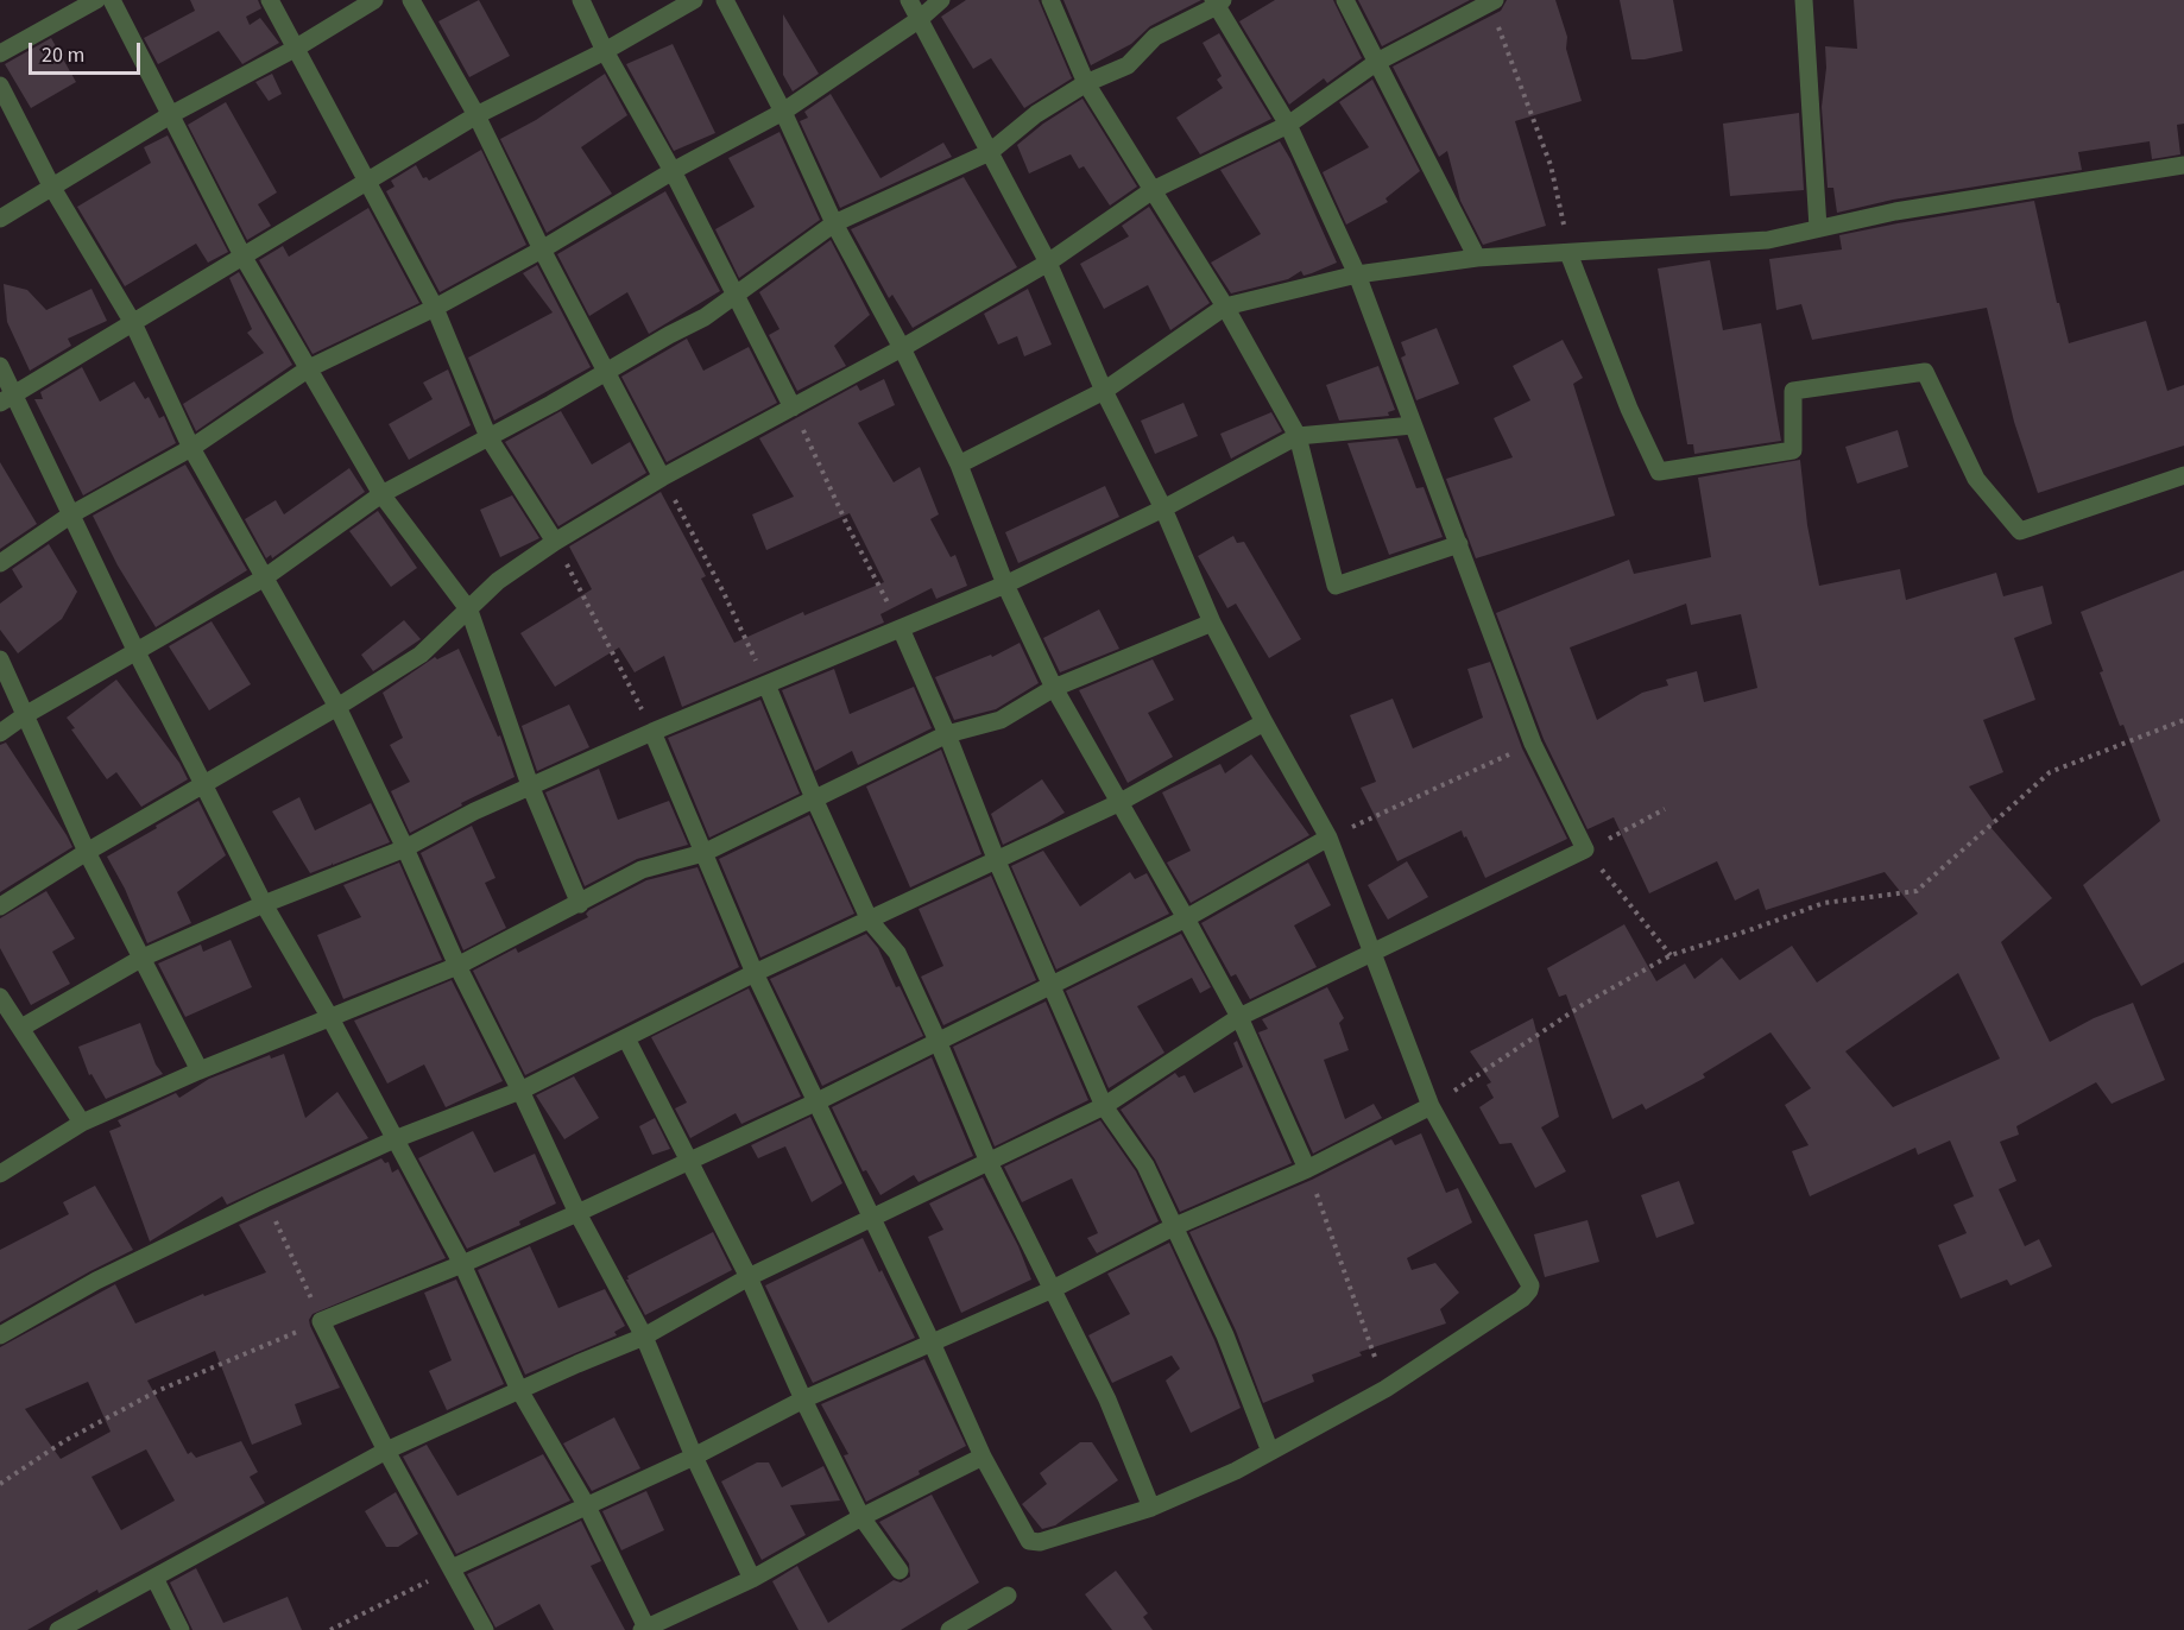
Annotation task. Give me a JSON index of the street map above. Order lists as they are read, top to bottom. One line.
{"scale_bar":"20 m"}
